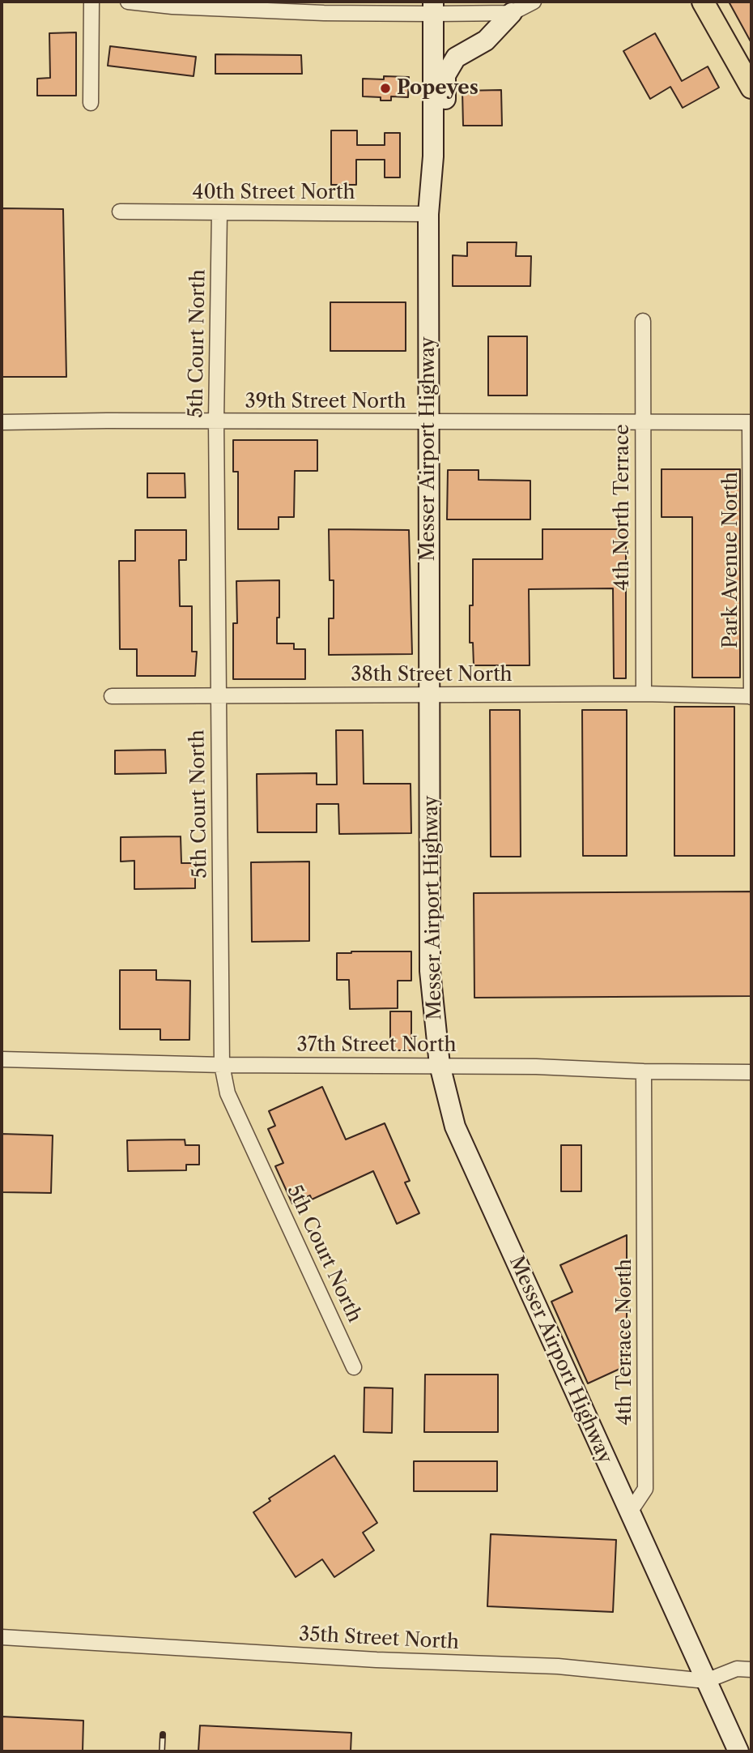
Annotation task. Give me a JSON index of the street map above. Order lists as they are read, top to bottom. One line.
{"streets":{"main road":["Messer Airport Highway"],"street":["40th Street North","5th Court North","39th Street North","4th North Terrace","Park Avenue North","38th Street North","37th Street North","4th Terrace North","35th Street North"]},"crossings":[["40th Street North","5th Court North"],["40th Street North","Messer Airport Highway"],["5th Court North","39th Street North"],["5th Court North","38th Street North"],["5th Court North","37th Street North"],["39th Street North","Messer Airport Highway"],["39th Street North","4th North Terrace"],["39th Street North","Park Avenue North"],["Messer Airport Highway","38th Street North"],["Messer Airport Highway","37th Street North"],["Messer Airport Highway","4th Terrace North"],["Messer Airport Highway","35th Street North"],["4th North Terrace","38th Street North"],["Park Avenue North","38th Street North"],["37th Street North","4th Terrace North"]],"places":["Popeyes"]}
